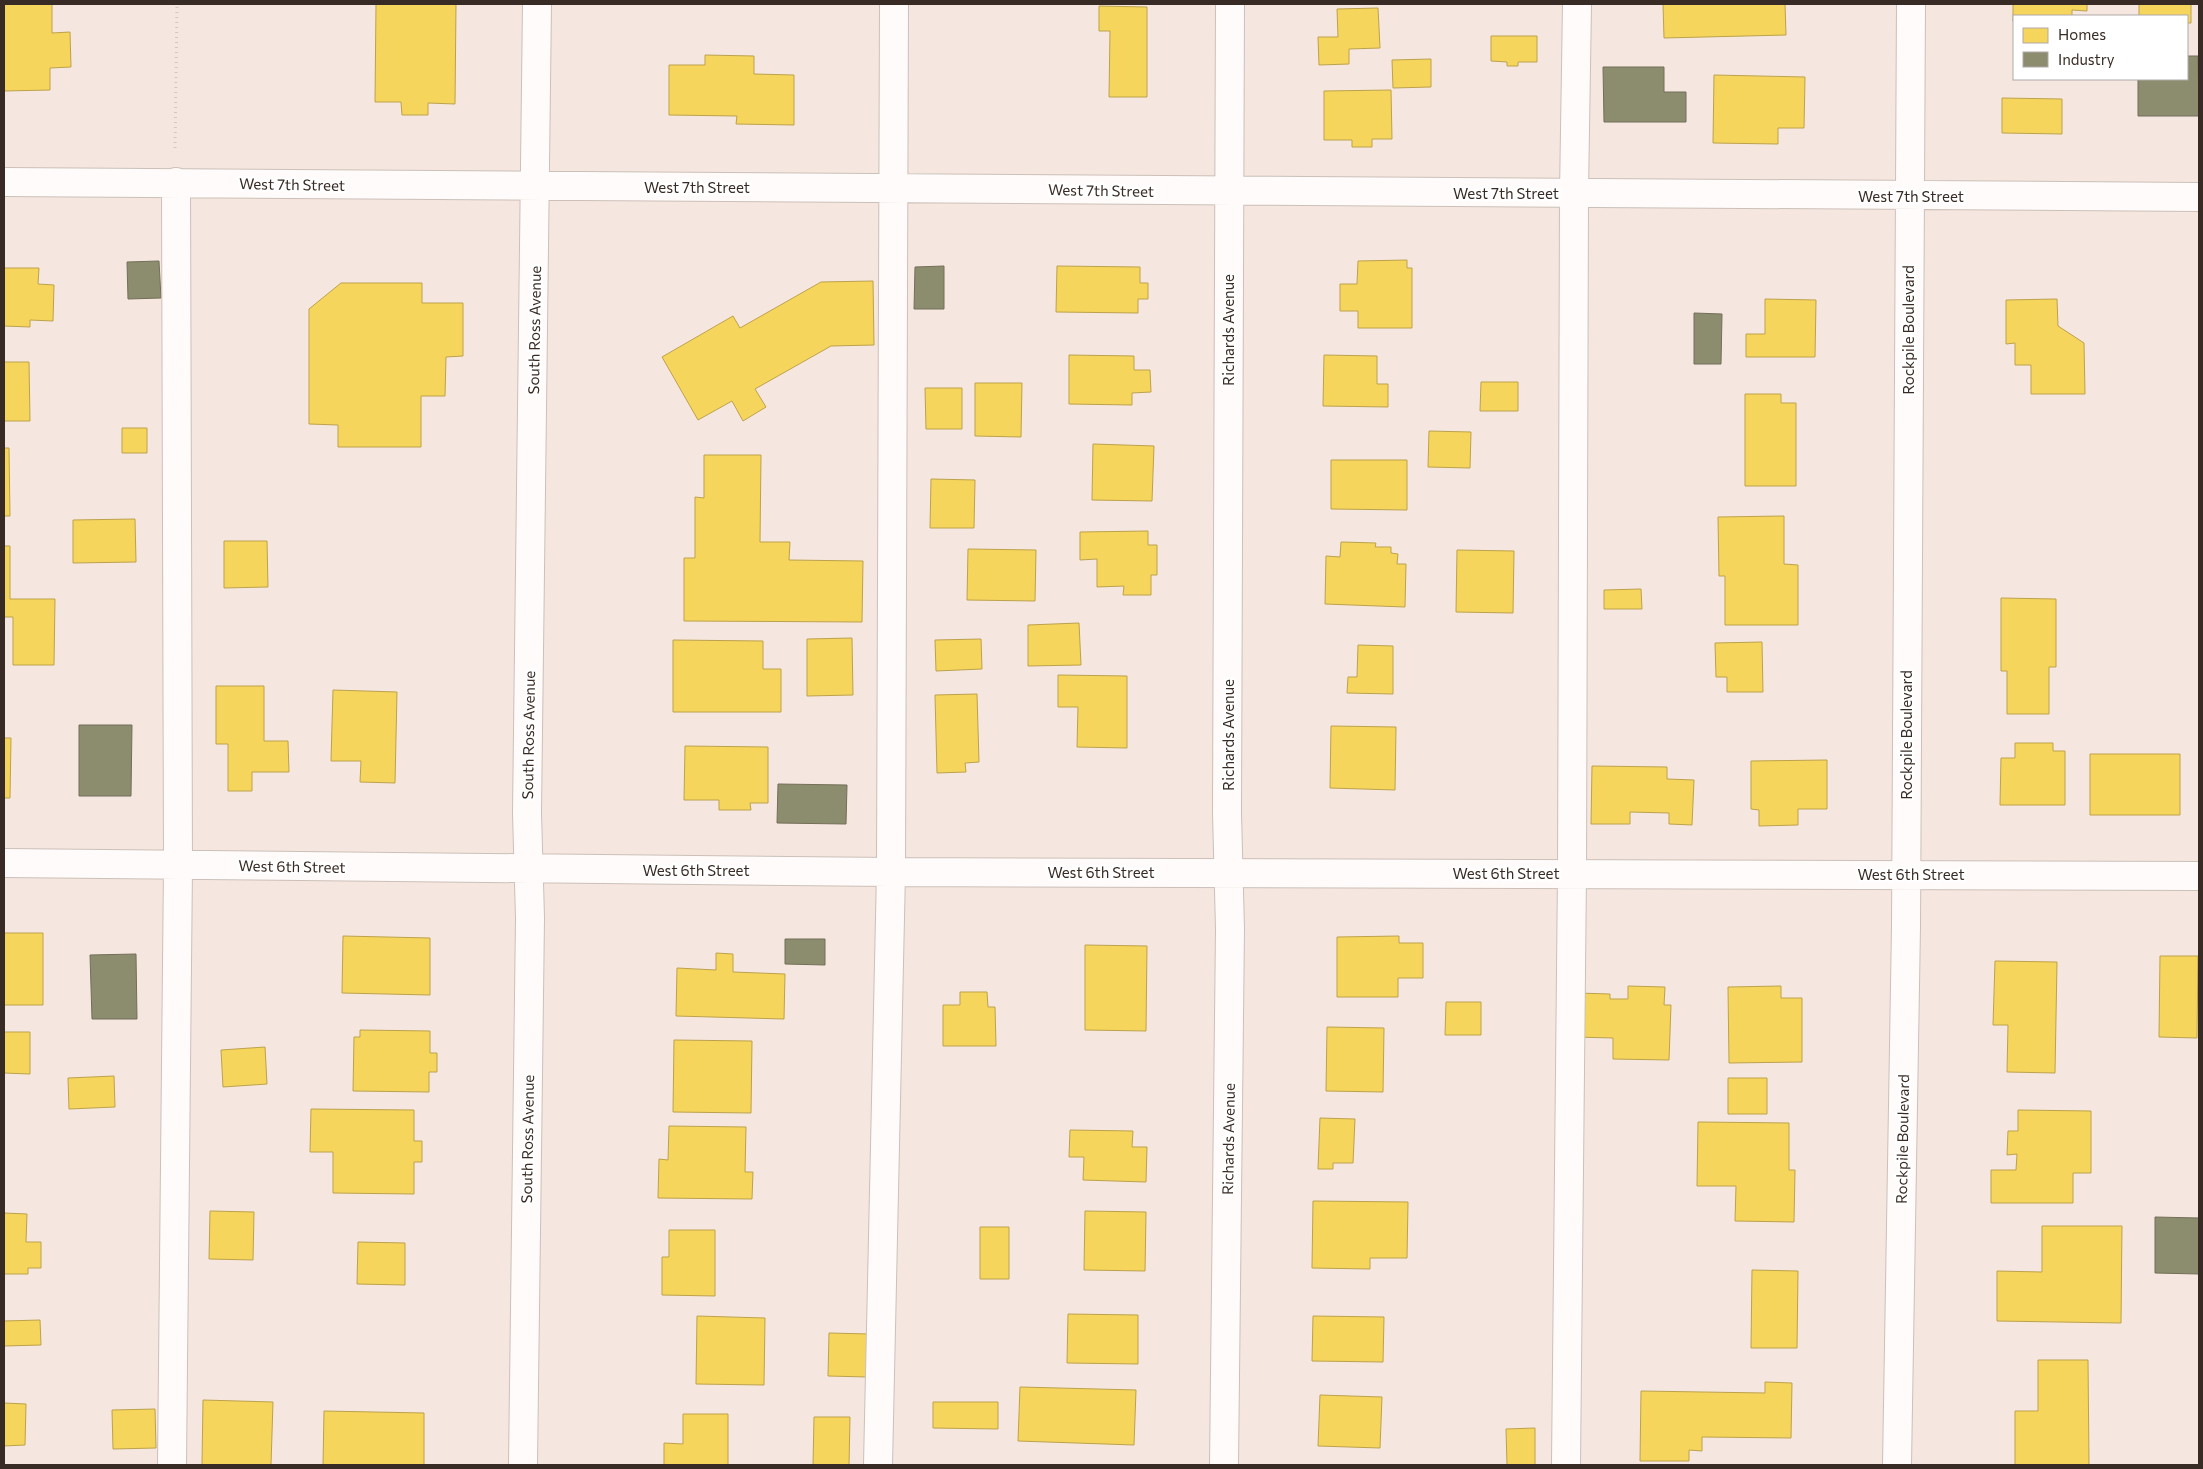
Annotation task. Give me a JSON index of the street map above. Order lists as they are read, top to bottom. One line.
{"streets":{"street":["West 7th Street","South Ross Avenue","Richards Avenue","Rockpile Boulevard","West 6th Street"]},"crossings":[["West 7th Street","South Ross Avenue"],["West 7th Street","Richards Avenue"],["West 7th Street","Rockpile Boulevard"],["South Ross Avenue","West 6th Street"],["Richards Avenue","West 6th Street"],["Rockpile Boulevard","West 6th Street"]],"legend":["Homes","Industry"]}
